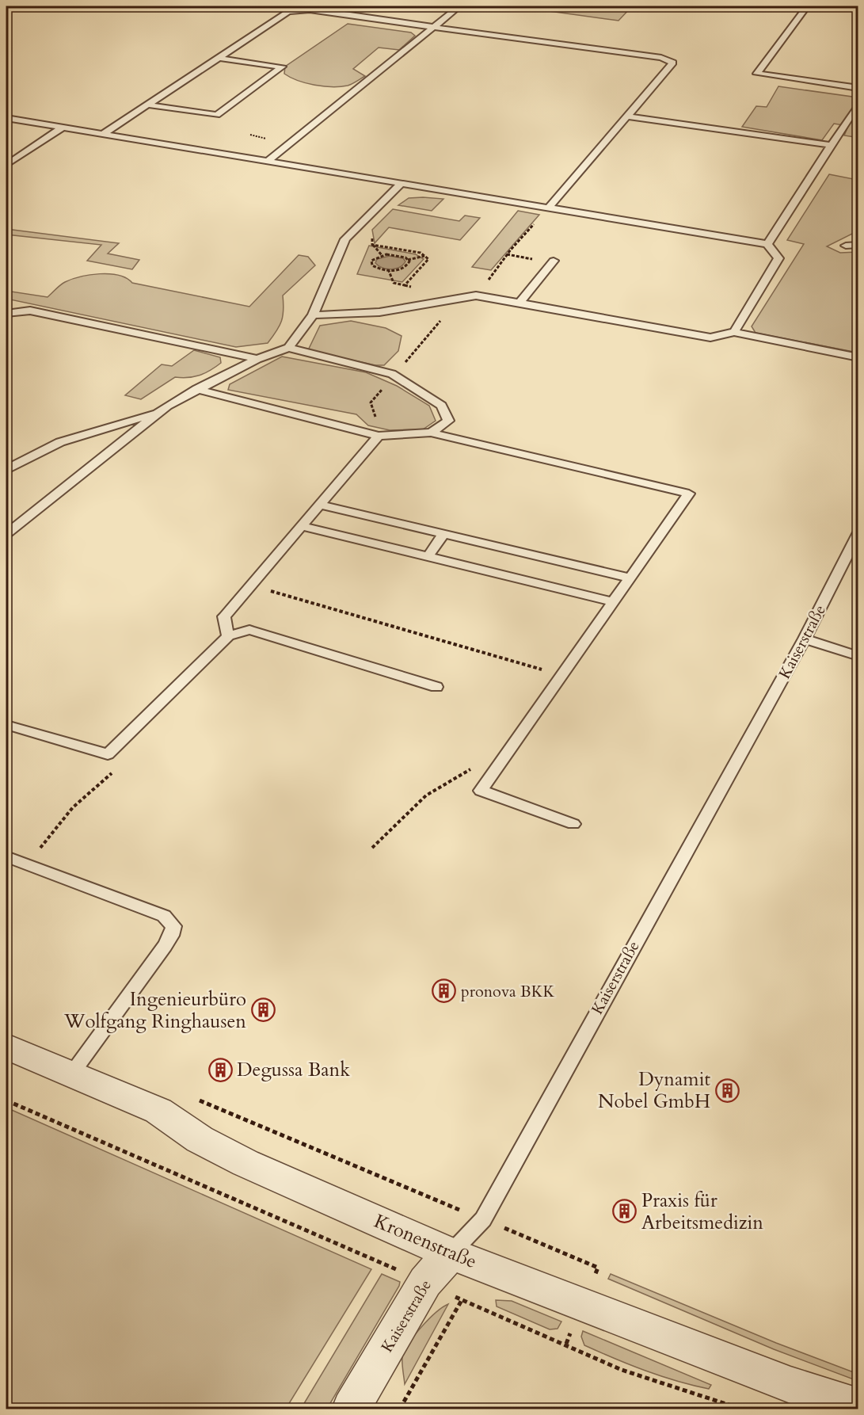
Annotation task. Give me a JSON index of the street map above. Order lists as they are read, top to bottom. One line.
{"streets":{"street":["Kaiserstraße","Kronenstraße"]},"crossings":[["Kaiserstraße","Kronenstraße"]],"places":{"building":["pronova BKK","Ingenieurbüro Wolfgang Ringhausen","Degussa Bank","Dynamit Nobel GmbH","Praxis für Arbeitsmedizin"]}}
